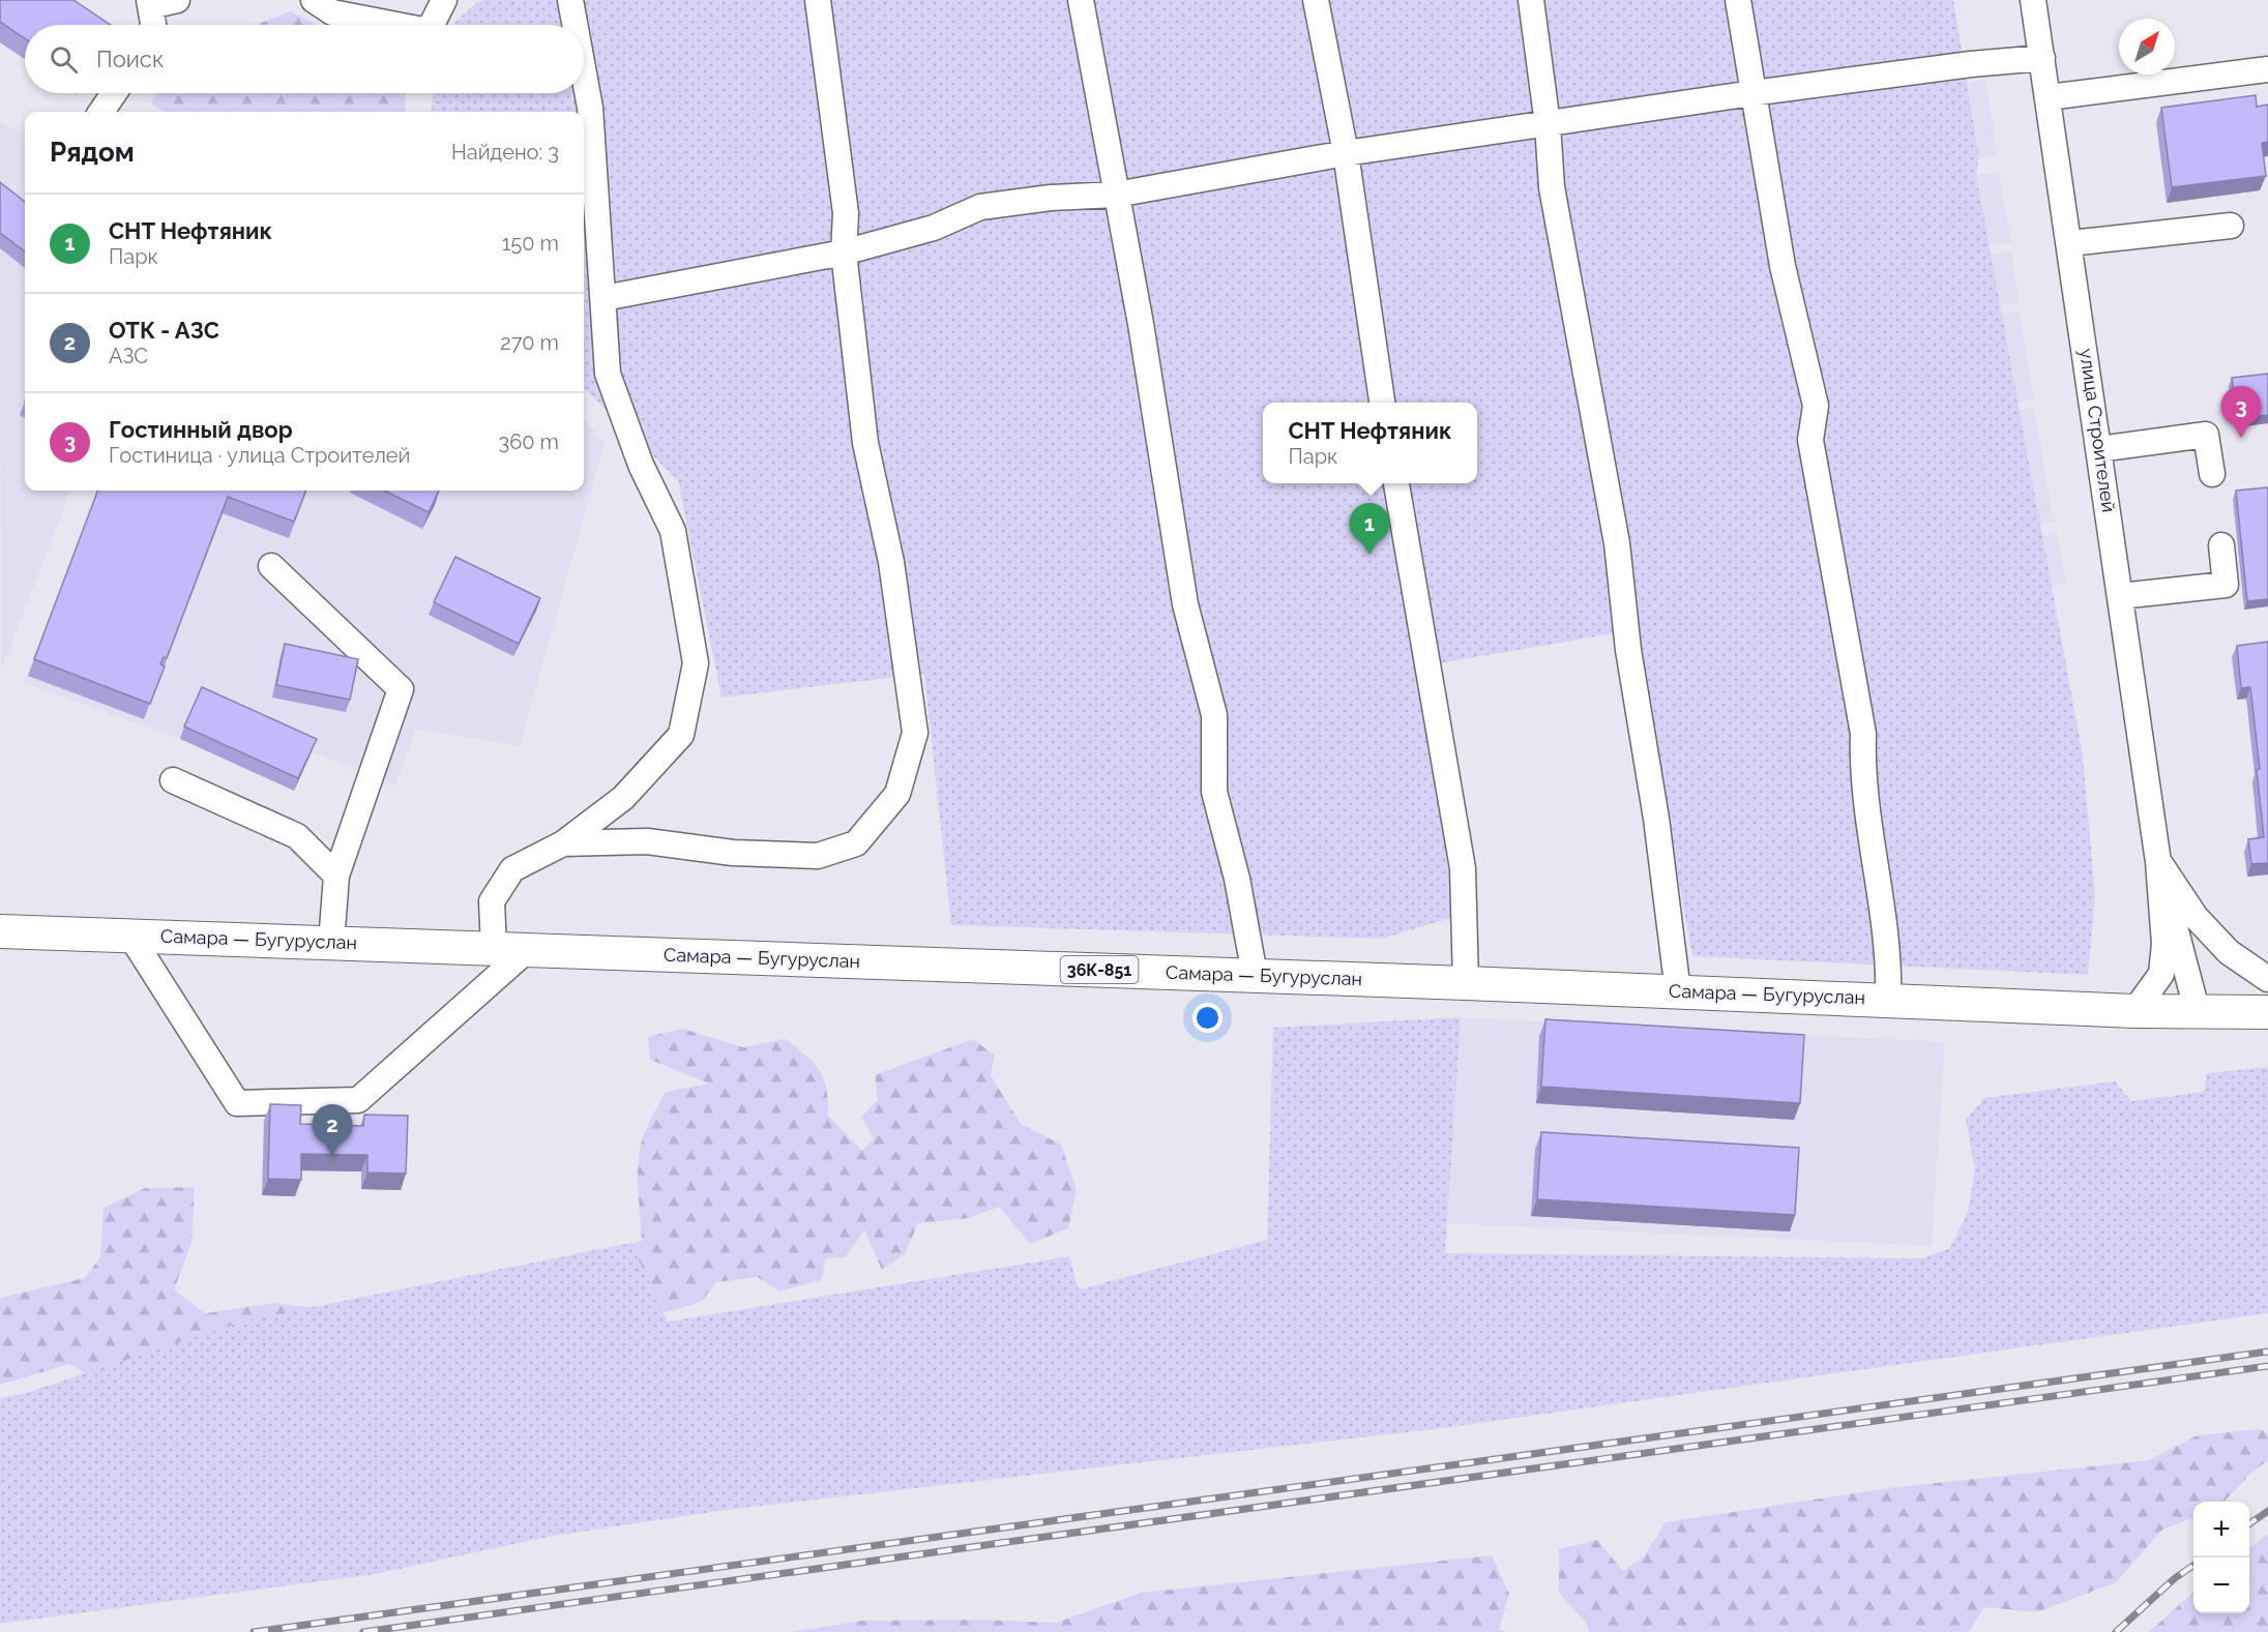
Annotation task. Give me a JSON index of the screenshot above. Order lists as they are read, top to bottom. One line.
{"streets":{"main road":["Самара — Бугуруслан","36К-851"],"street":["улица Строителей"]},"north":"top right","page":{"search":"Поиск","heading":["Рядом","Найдено: 3"],"list":[{"mark":"1","name":"СНТ Нефтяник","note":"Парк","value":"150 m"},{"mark":"2","name":"ОТК - АЗС","note":"АЗС","value":"270 m"},{"mark":"3","name":"Гостинный двор","note":"Гостиница · улица Строителей","value":"360 m"}],"pins":["3","1","2"],"popup":["СНТ Нефтяник","Парк"],"map_buttons":["+","−"]}}
